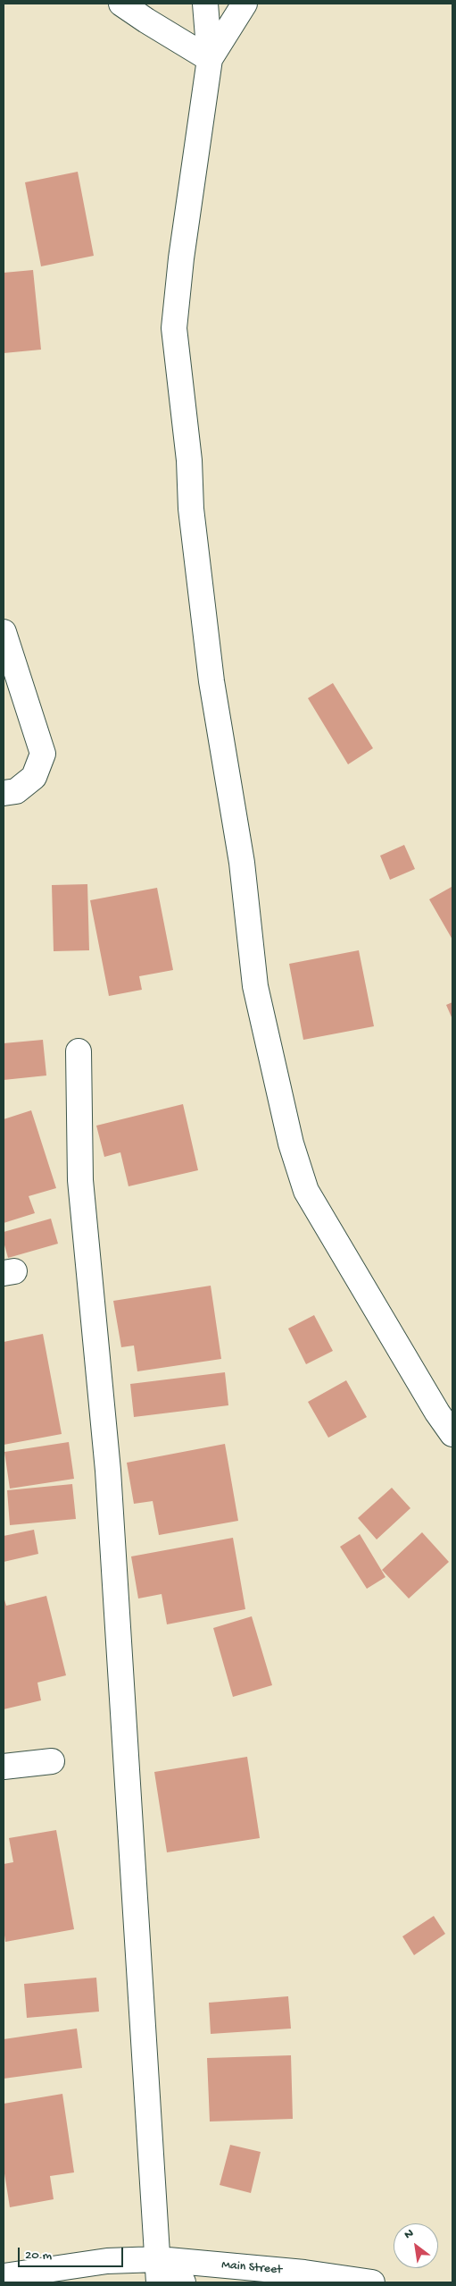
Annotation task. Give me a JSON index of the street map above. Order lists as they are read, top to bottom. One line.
{"streets":{"street":["Main Street"]},"scale_bar":"20 m","north":"top left"}
